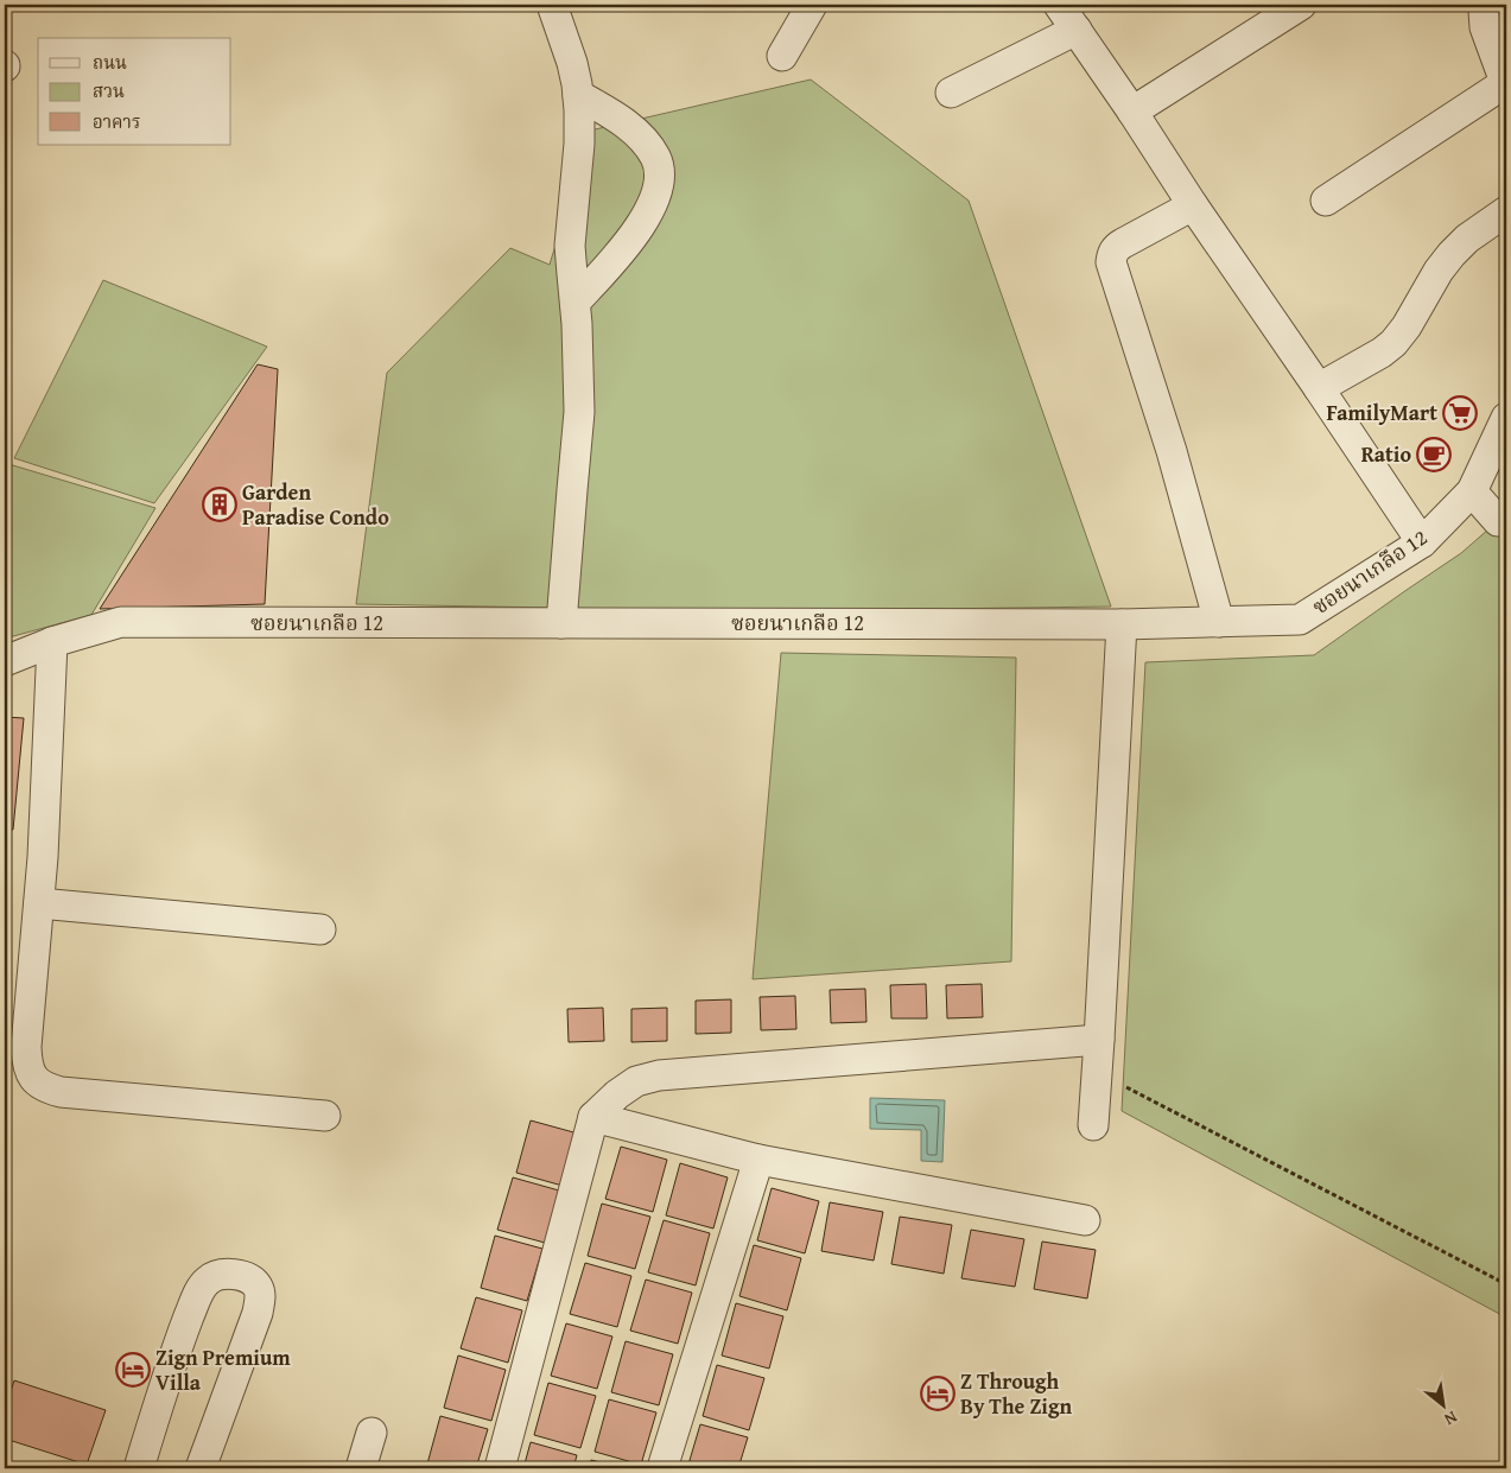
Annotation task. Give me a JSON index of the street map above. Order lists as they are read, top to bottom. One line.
{"streets":{"street":["ซอยนาเกลือ 12"]},"places":{"supermarket":["FamilyMart"],"cafe":["Ratio"],"building":["Garden Paradise Condo"],"hotel":["Zign Premium Villa","Z Through By The Zign"]},"legend":["ถนน","สวน","อาคาร"],"north":"bottom right"}
